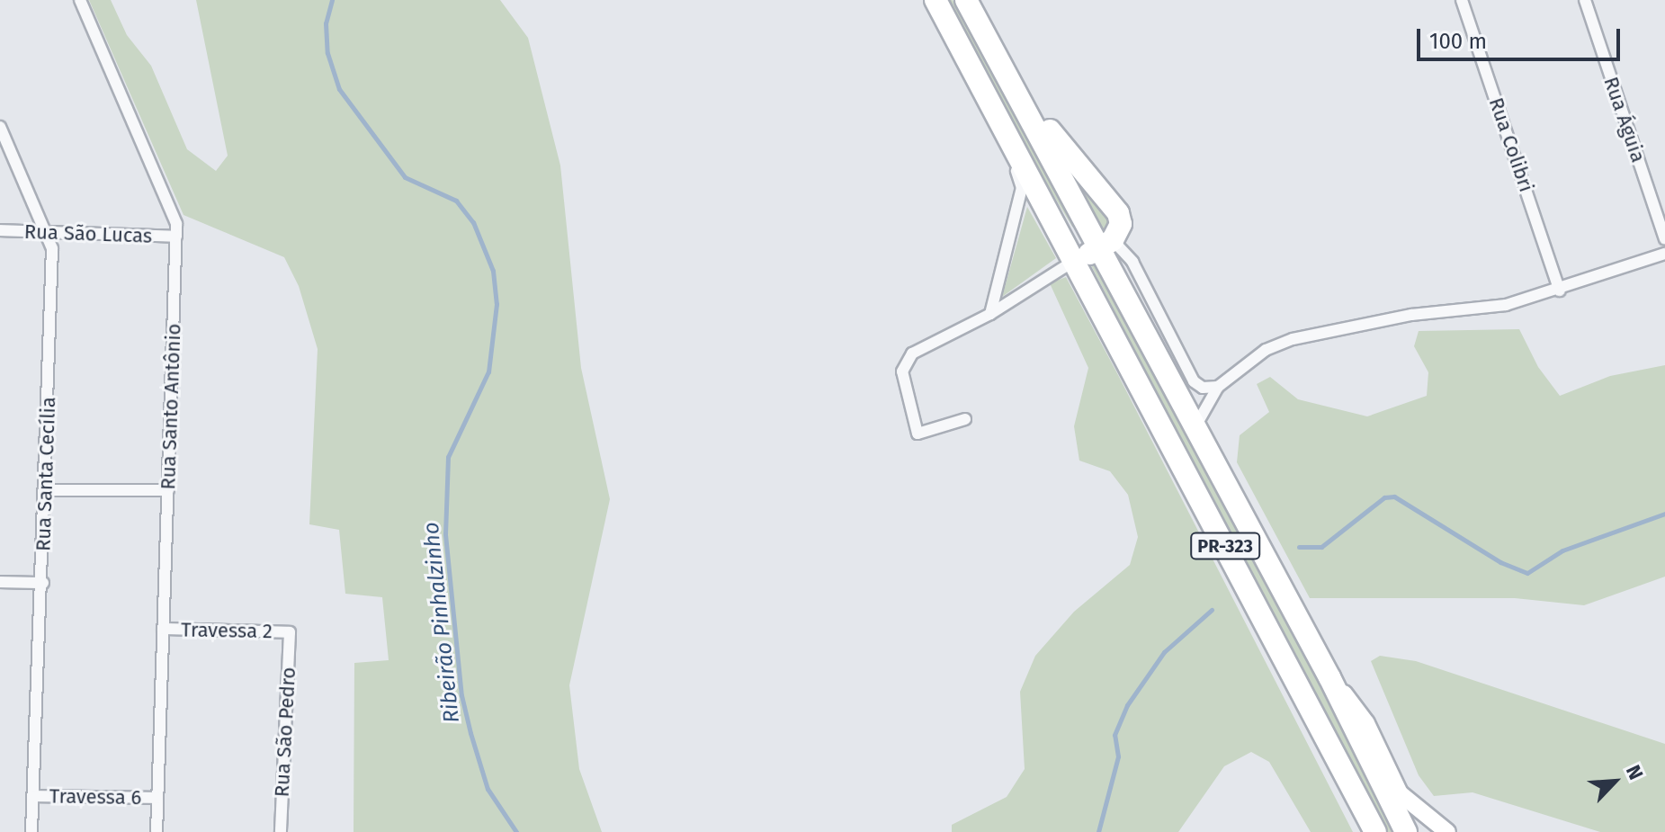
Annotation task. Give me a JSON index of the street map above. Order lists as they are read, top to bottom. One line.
{"streets":{"highway":["PR-323"],"street":["Rua Águia","Rua Colibri","Rua São Lucas","Rua Santo Antônio","Rua Santa Cecília","Travessa 2","Rua São Pedro","Travessa 6"]},"crossings":[["Rua São Lucas","Rua Santo Antônio"],["Rua São Lucas","Rua Santa Cecília"],["Rua Santo Antônio","Travessa 2"],["Rua Santo Antônio","Travessa 6"],["Rua Santa Cecília","Travessa 6"],["Travessa 2","Rua São Pedro"]],"water":["Ribeirão Pinhalzinho"],"scale_bar":"100 m","north":"top right"}
